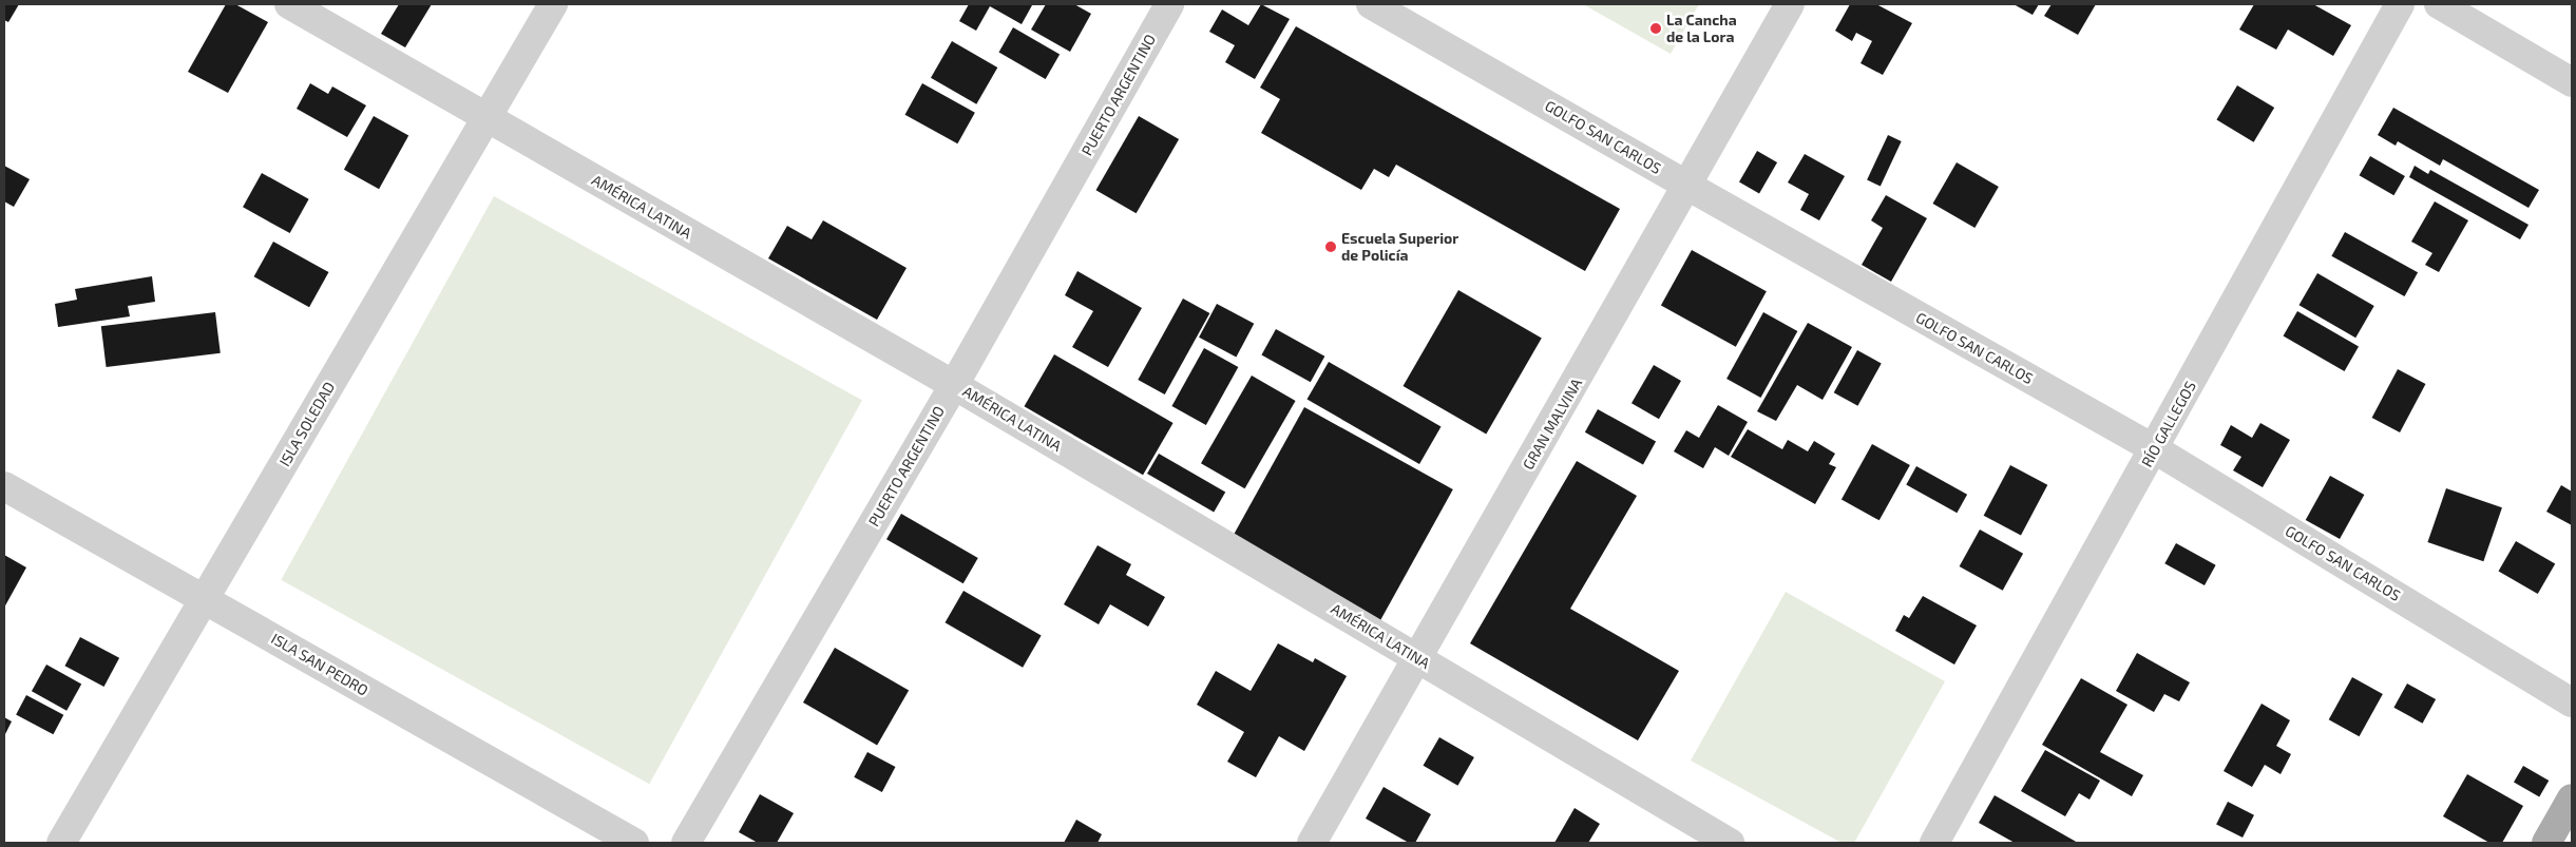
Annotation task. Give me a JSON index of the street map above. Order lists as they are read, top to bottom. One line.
{"streets":{"street":["PUERTO ARGENTINO","GOLFO SAN CARLOS","AMÉRICA LATINA","ISLA SOLEDAD","GRAN MALVINA","RÍO GALLEGOS","ISLA SAN PEDRO"]},"crossings":[["PUERTO ARGENTINO","AMÉRICA LATINA"],["GOLFO SAN CARLOS","GRAN MALVINA"],["GOLFO SAN CARLOS","RÍO GALLEGOS"],["AMÉRICA LATINA","ISLA SOLEDAD"],["AMÉRICA LATINA","GRAN MALVINA"],["ISLA SOLEDAD","ISLA SAN PEDRO"]],"places":["La Cancha de la Lora","Escuela Superior de Policía"]}
